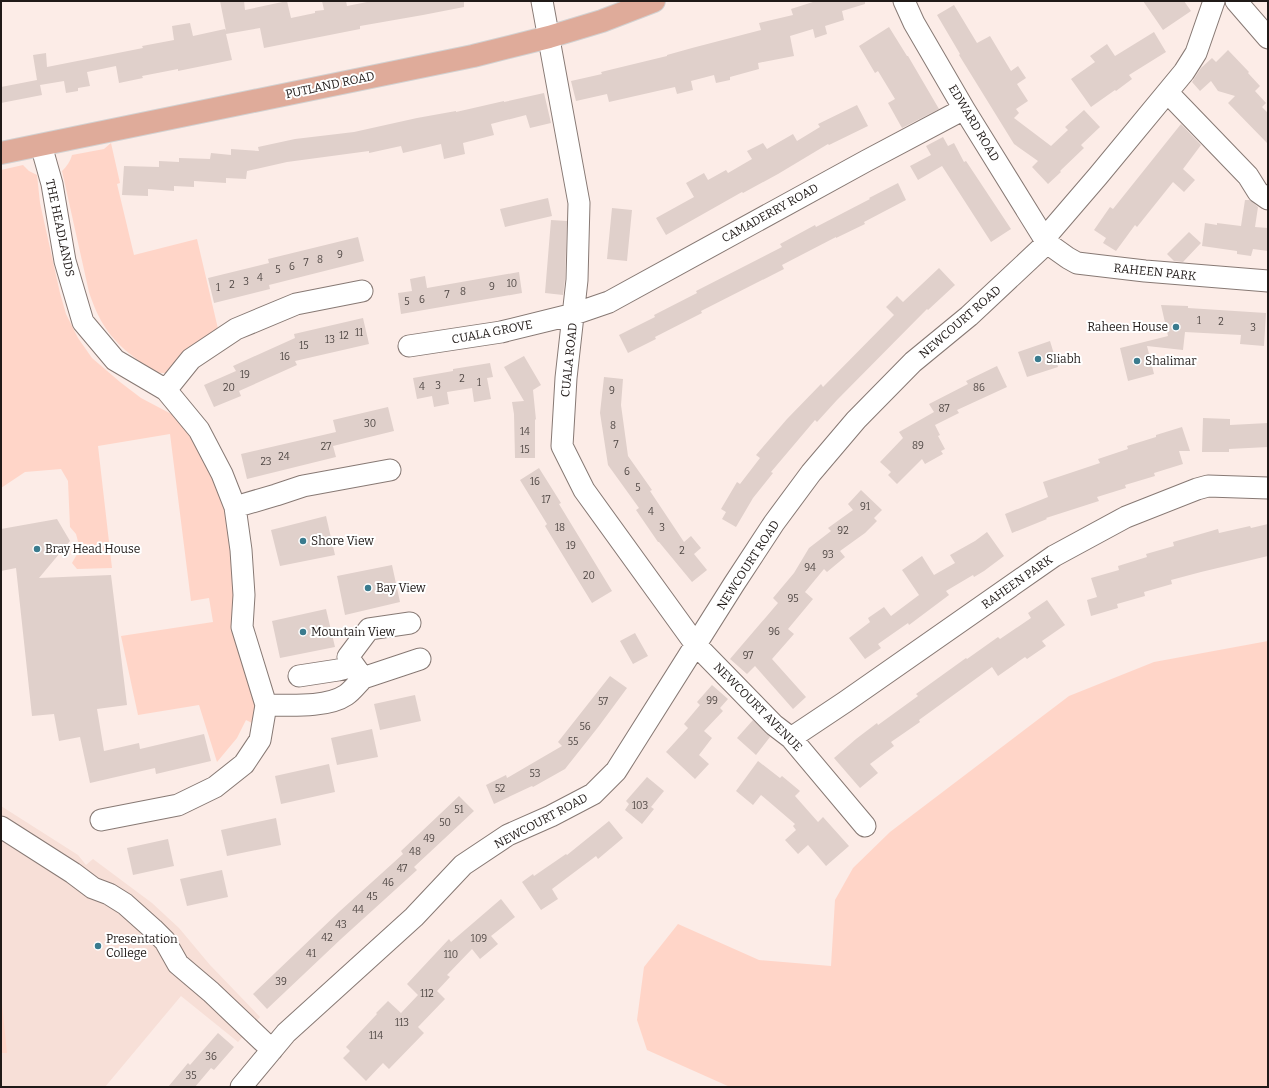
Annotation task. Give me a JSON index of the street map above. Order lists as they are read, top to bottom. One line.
{"streets":{"main road":["PUTLAND ROAD"],"street":["EDWARD ROAD","CAMADERRY ROAD","THE HEADLANDS","RAHEEN PARK","NEWCOURT ROAD","CUALA GROVE","CUALA ROAD","NEWCOURT AVENUE"]},"crossings":[["PUTLAND ROAD","THE HEADLANDS"],["PUTLAND ROAD","CUALA ROAD"],["EDWARD ROAD","CAMADERRY ROAD"],["EDWARD ROAD","RAHEEN PARK"],["EDWARD ROAD","NEWCOURT ROAD"],["CAMADERRY ROAD","CUALA GROVE"],["CAMADERRY ROAD","CUALA ROAD"],["RAHEEN PARK","NEWCOURT ROAD"],["RAHEEN PARK","NEWCOURT AVENUE"],["NEWCOURT ROAD","CUALA ROAD"],["NEWCOURT ROAD","NEWCOURT AVENUE"],["CUALA GROVE","CUALA ROAD"],["CUALA ROAD","NEWCOURT AVENUE"]],"places":["Raheen House","Sliabh","Shalimar","Shore View","Bray Head House","Bay View","Mountain View","Presentation College"],"house_numbers":["9","8","7","6","5","4","3","10","2","9","1","8","7","6","5","1","2","3","11","12","13","15","16","19","2","1","3","4","20","86","9","87","30","8","14","7","89","27","15","24","23","6","16","5","17","91","4","18","3","92","19","2","93","94","20","95","96","97","99","57","56","55","53","52","103","51","50","49","48","47","46","45","44","43","42","109","41","110","39","112","113","114","36","35"]}
